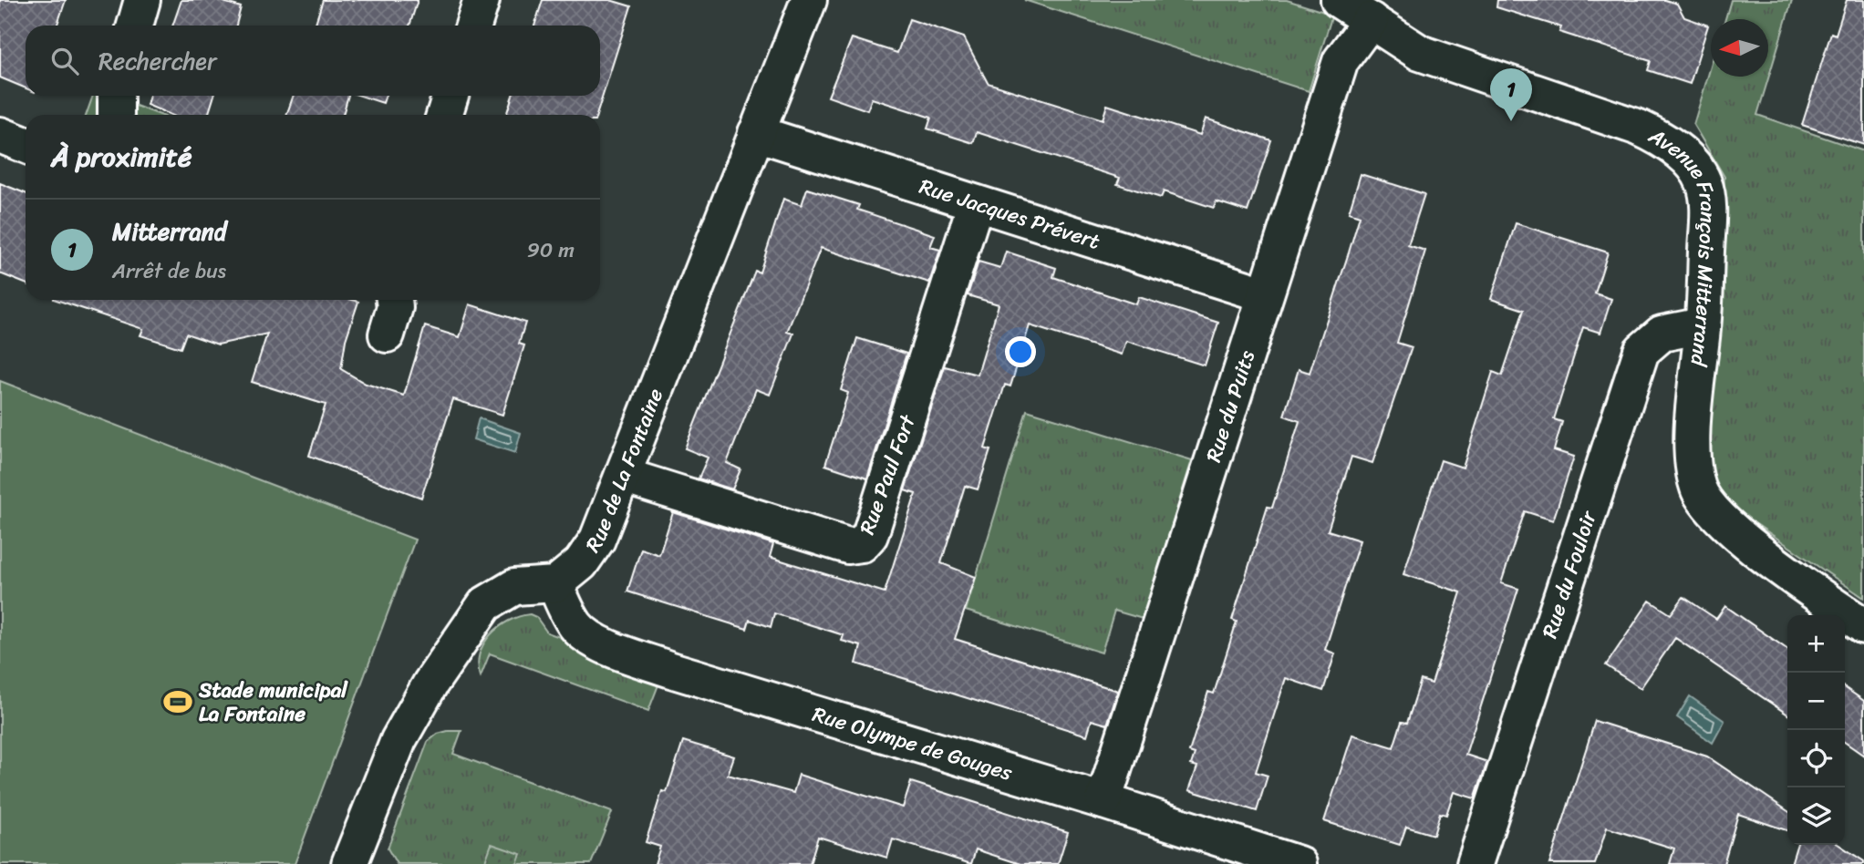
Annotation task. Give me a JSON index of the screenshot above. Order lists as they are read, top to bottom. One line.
{"streets":{"street":["Rue Jacques Prévert","Avenue François Mitterrand","Rue du Puits","Rue de La Fontaine","Rue Paul Fort","Rue du Fouloir","Rue Olympe de Gouges"]},"crossings":[["Rue Jacques Prévert","Rue du Puits"],["Rue Jacques Prévert","Rue de La Fontaine"],["Rue Jacques Prévert","Rue Paul Fort"],["Avenue François Mitterrand","Rue du Puits"],["Avenue François Mitterrand","Rue du Fouloir"],["Rue du Puits","Rue Olympe de Gouges"],["Rue de La Fontaine","Rue Paul Fort"],["Rue de La Fontaine","Rue Olympe de Gouges"]],"places":{"sports":["Stade municipal La Fontaine"]},"north":"left","page":{"search":"Rechercher","pins":"1","heading":"À proximité","list":[{"mark":"1","name":"Mitterrand","note":"Arrêt de bus","value":"90 m"}],"map_buttons":["+","−"]}}
